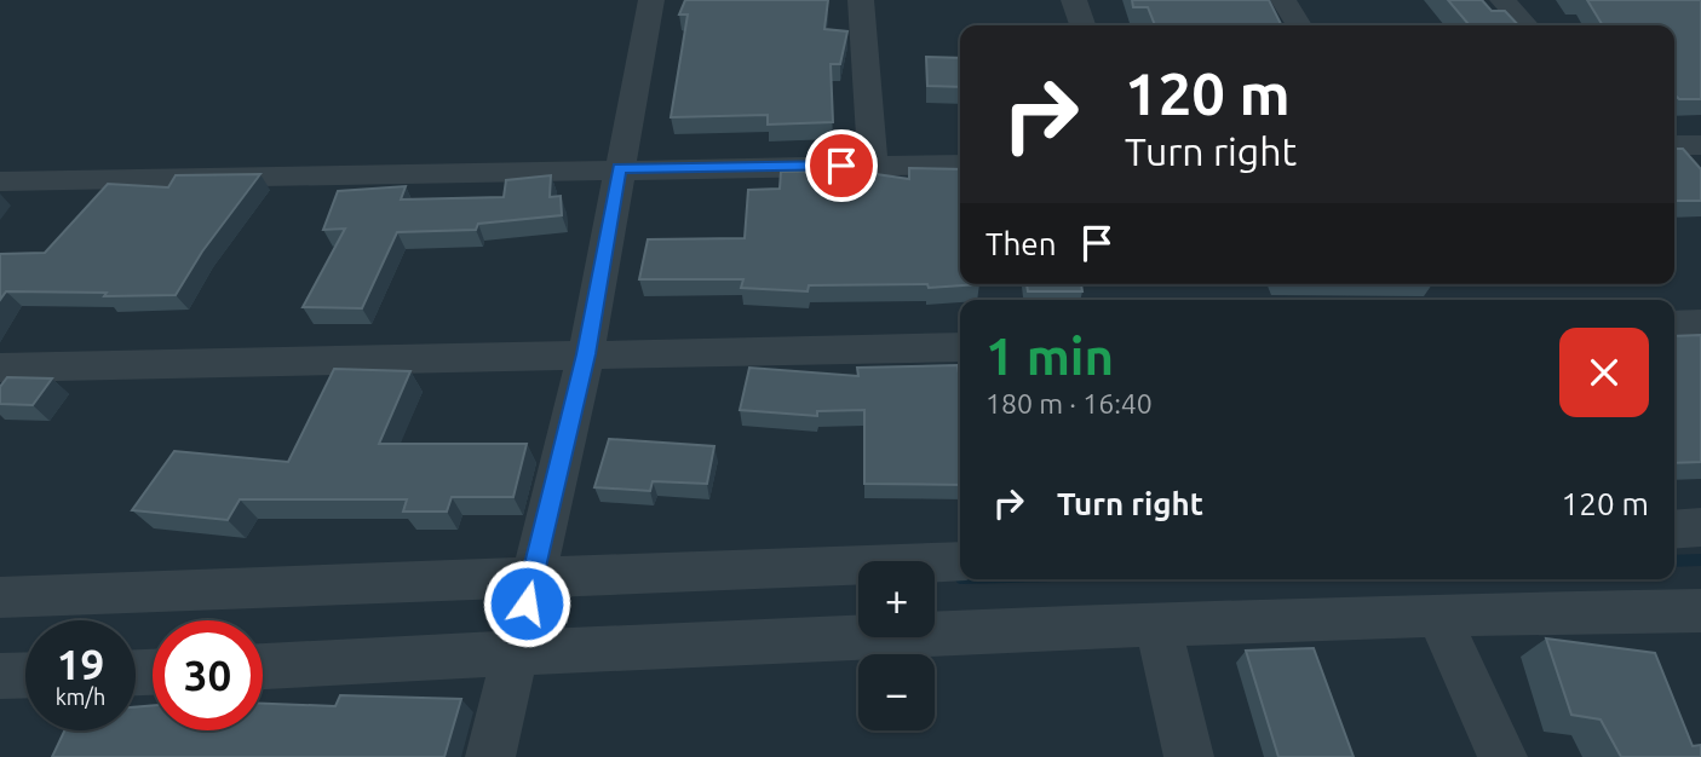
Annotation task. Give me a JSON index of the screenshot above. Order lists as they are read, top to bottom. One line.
{"page":{"turn":["120 m","Turn right"],"then":"Then","heading":["1 min","180 m · 16:40"],"list":[{"name":"Turn right","value":"120 m"}],"map_buttons":["+","−"],"speed":"19 km/h","limit":"30"}}
